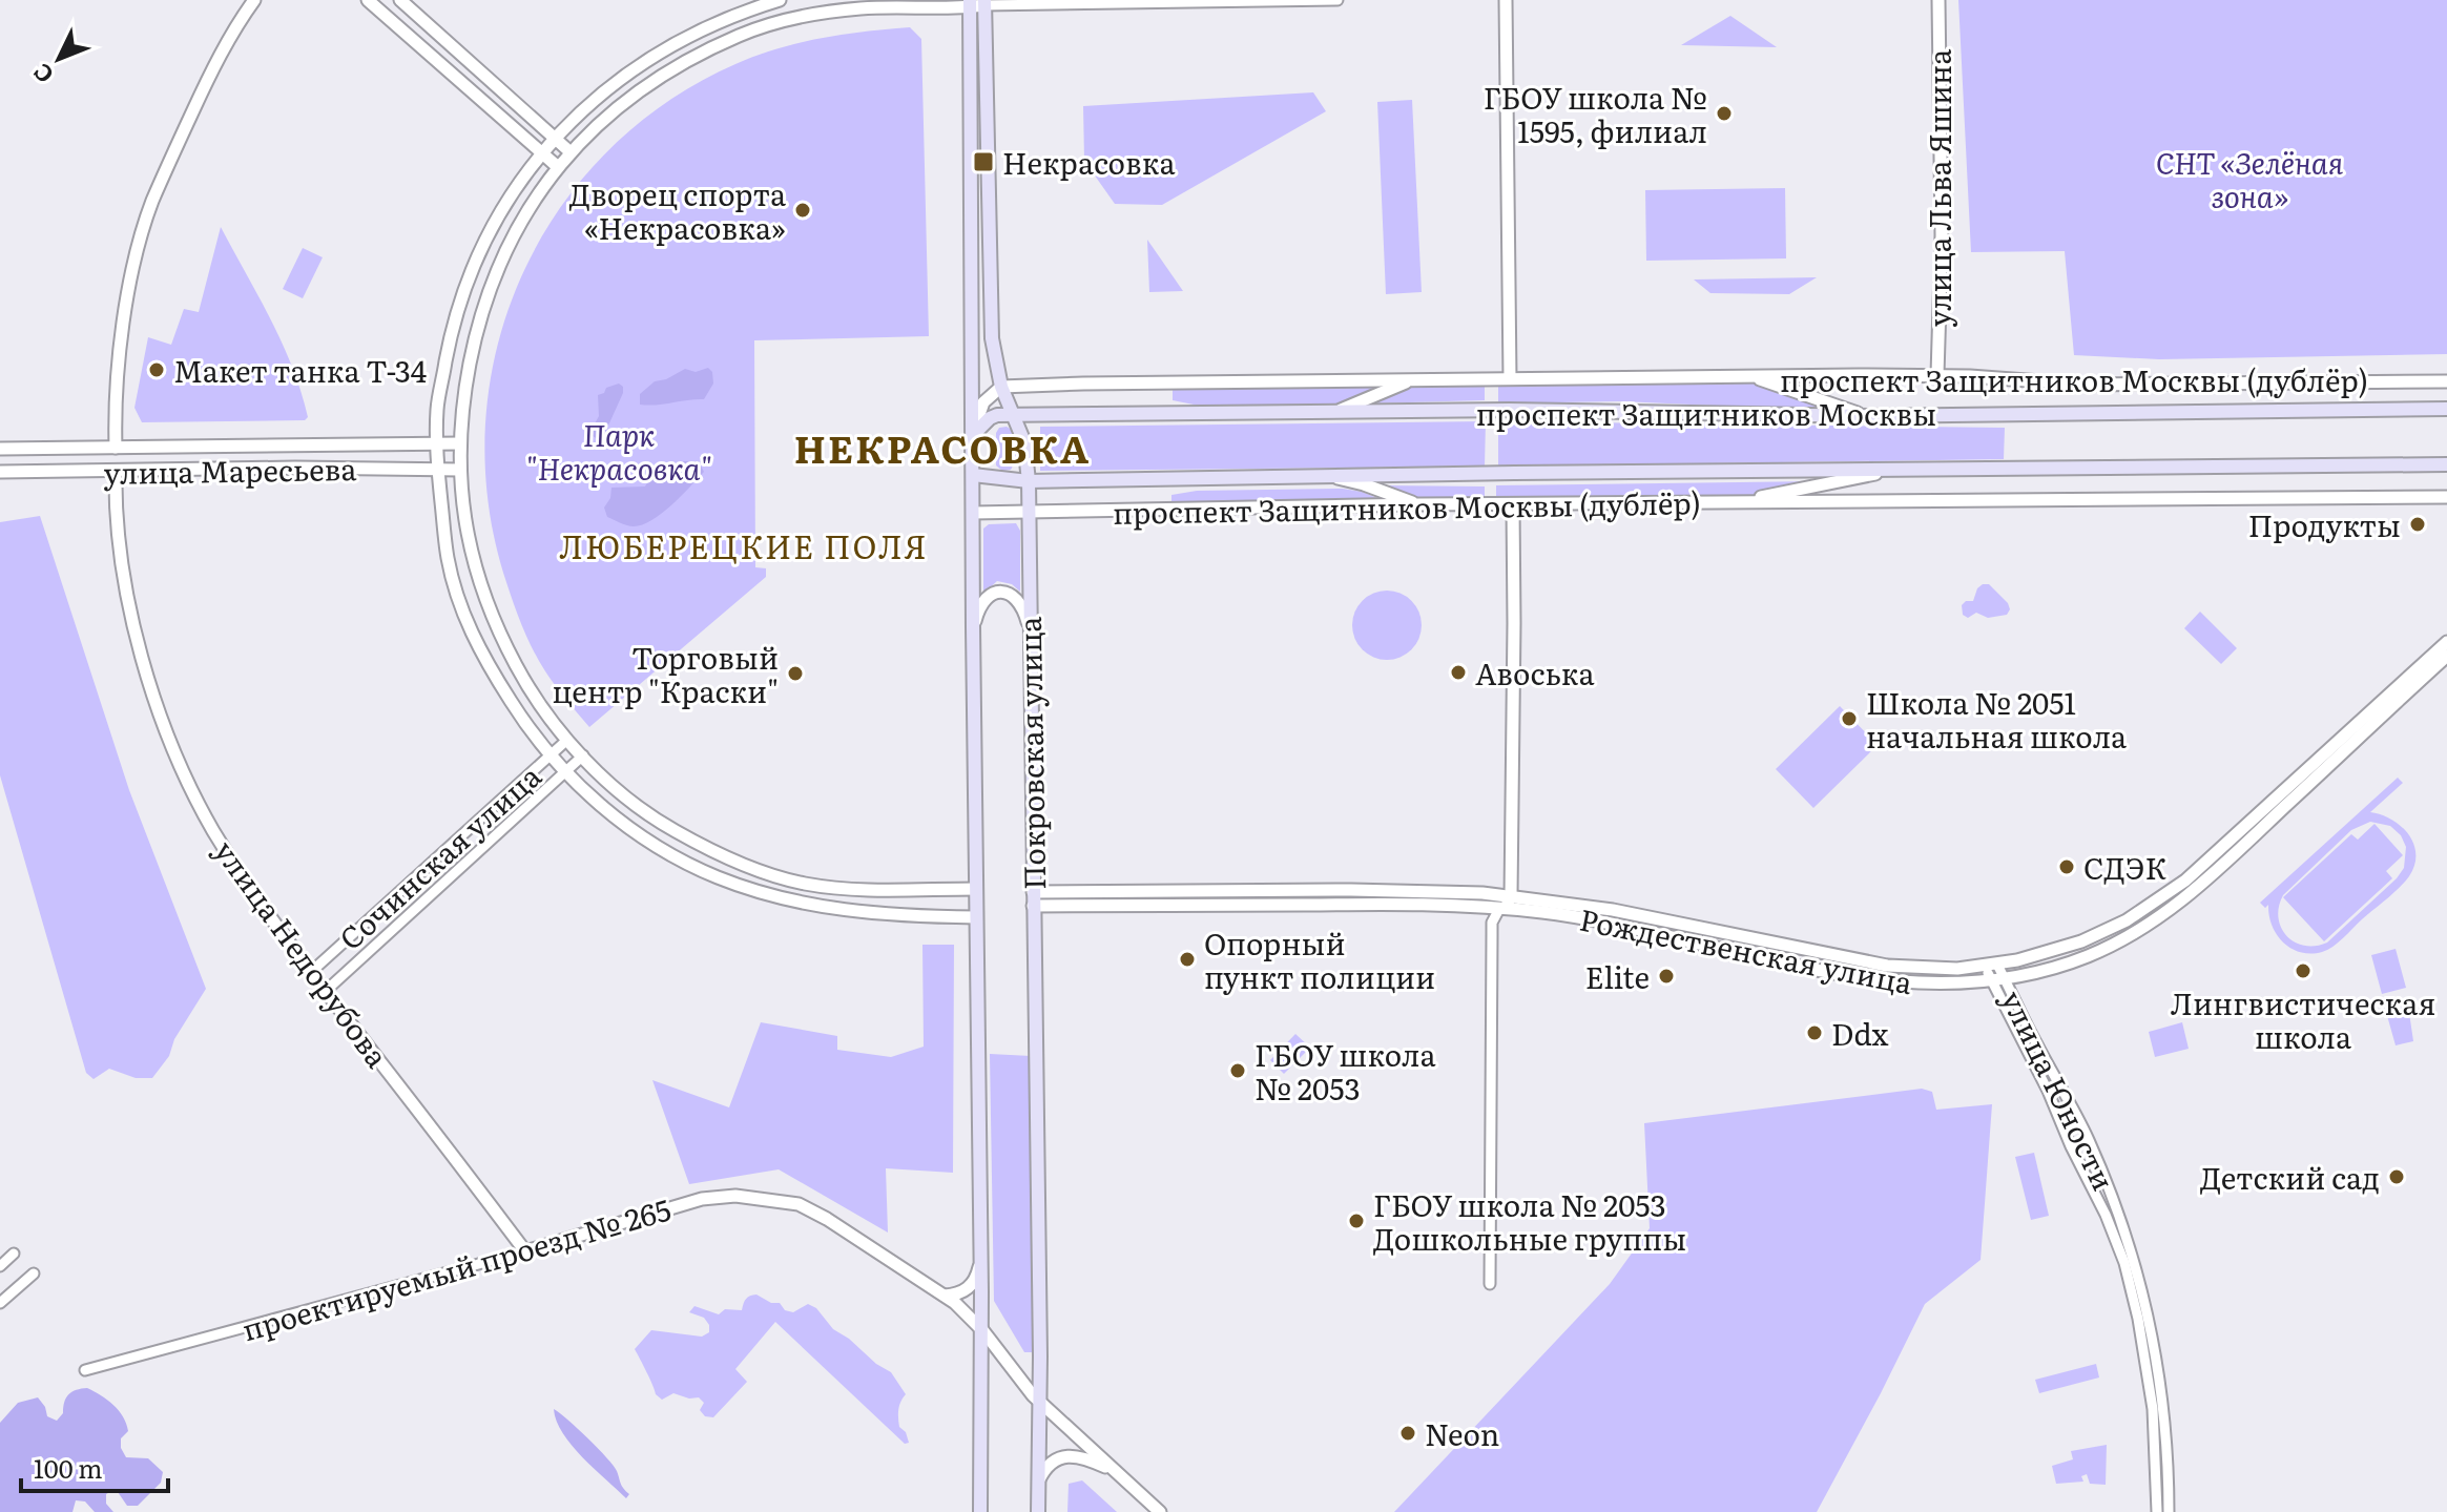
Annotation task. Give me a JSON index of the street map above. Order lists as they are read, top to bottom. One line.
{"streets":{"main road":["проспект Защитников Москвы","Покровская улица"],"street":["улица Льва Яшина","проспект Защитников Москвы (дублёр)","улица Маресьева","Сочинская улица","Рождественская улица","улица Недорубова","улица Юности","проектируемый проезд № 265"]},"crossings":[["улица Льва Яшина","проспект Защитников Москвы (дублёр)"],["проспект Защитников Москвы (дублёр)","Покровская улица"],["проспект Защитников Москвы","Покровская улица"],["улица Маресьева","улица Недорубова"],["Покровская улица","Рождественская улица"],["Покровская улица","проектируемый проезд № 265"],["Сочинская улица","улица Недорубова"],["Рождественская улица","улица Юности"],["улица Недорубова","проектируемый проезд № 265"]],"districts":["НЕКРАСОВКА","ЛЮБЕРЕЦКИЕ ПОЛЯ"],"parks":["СНТ «Зелёная зона»","Парк \"Некрасовка\""],"places":{"other":["ГБОУ школа № 1595, филиал","Дворец спорта «Некрасовка»","Макет танка Т-34","Продукты","Авоська","Торговый центр \"Краски\"","Школа № 2051 начальная школа","СДЭК","Опорный пункт полиции","Лингвистическая школа","Elite","Ddx","ГБОУ школа № 2053","Детский сад","ГБОУ школа № 2053 Дошкольные группы","Neon"],"transit":["Некрасовка"]},"scale_bar":"100 m","north":"bottom left"}
